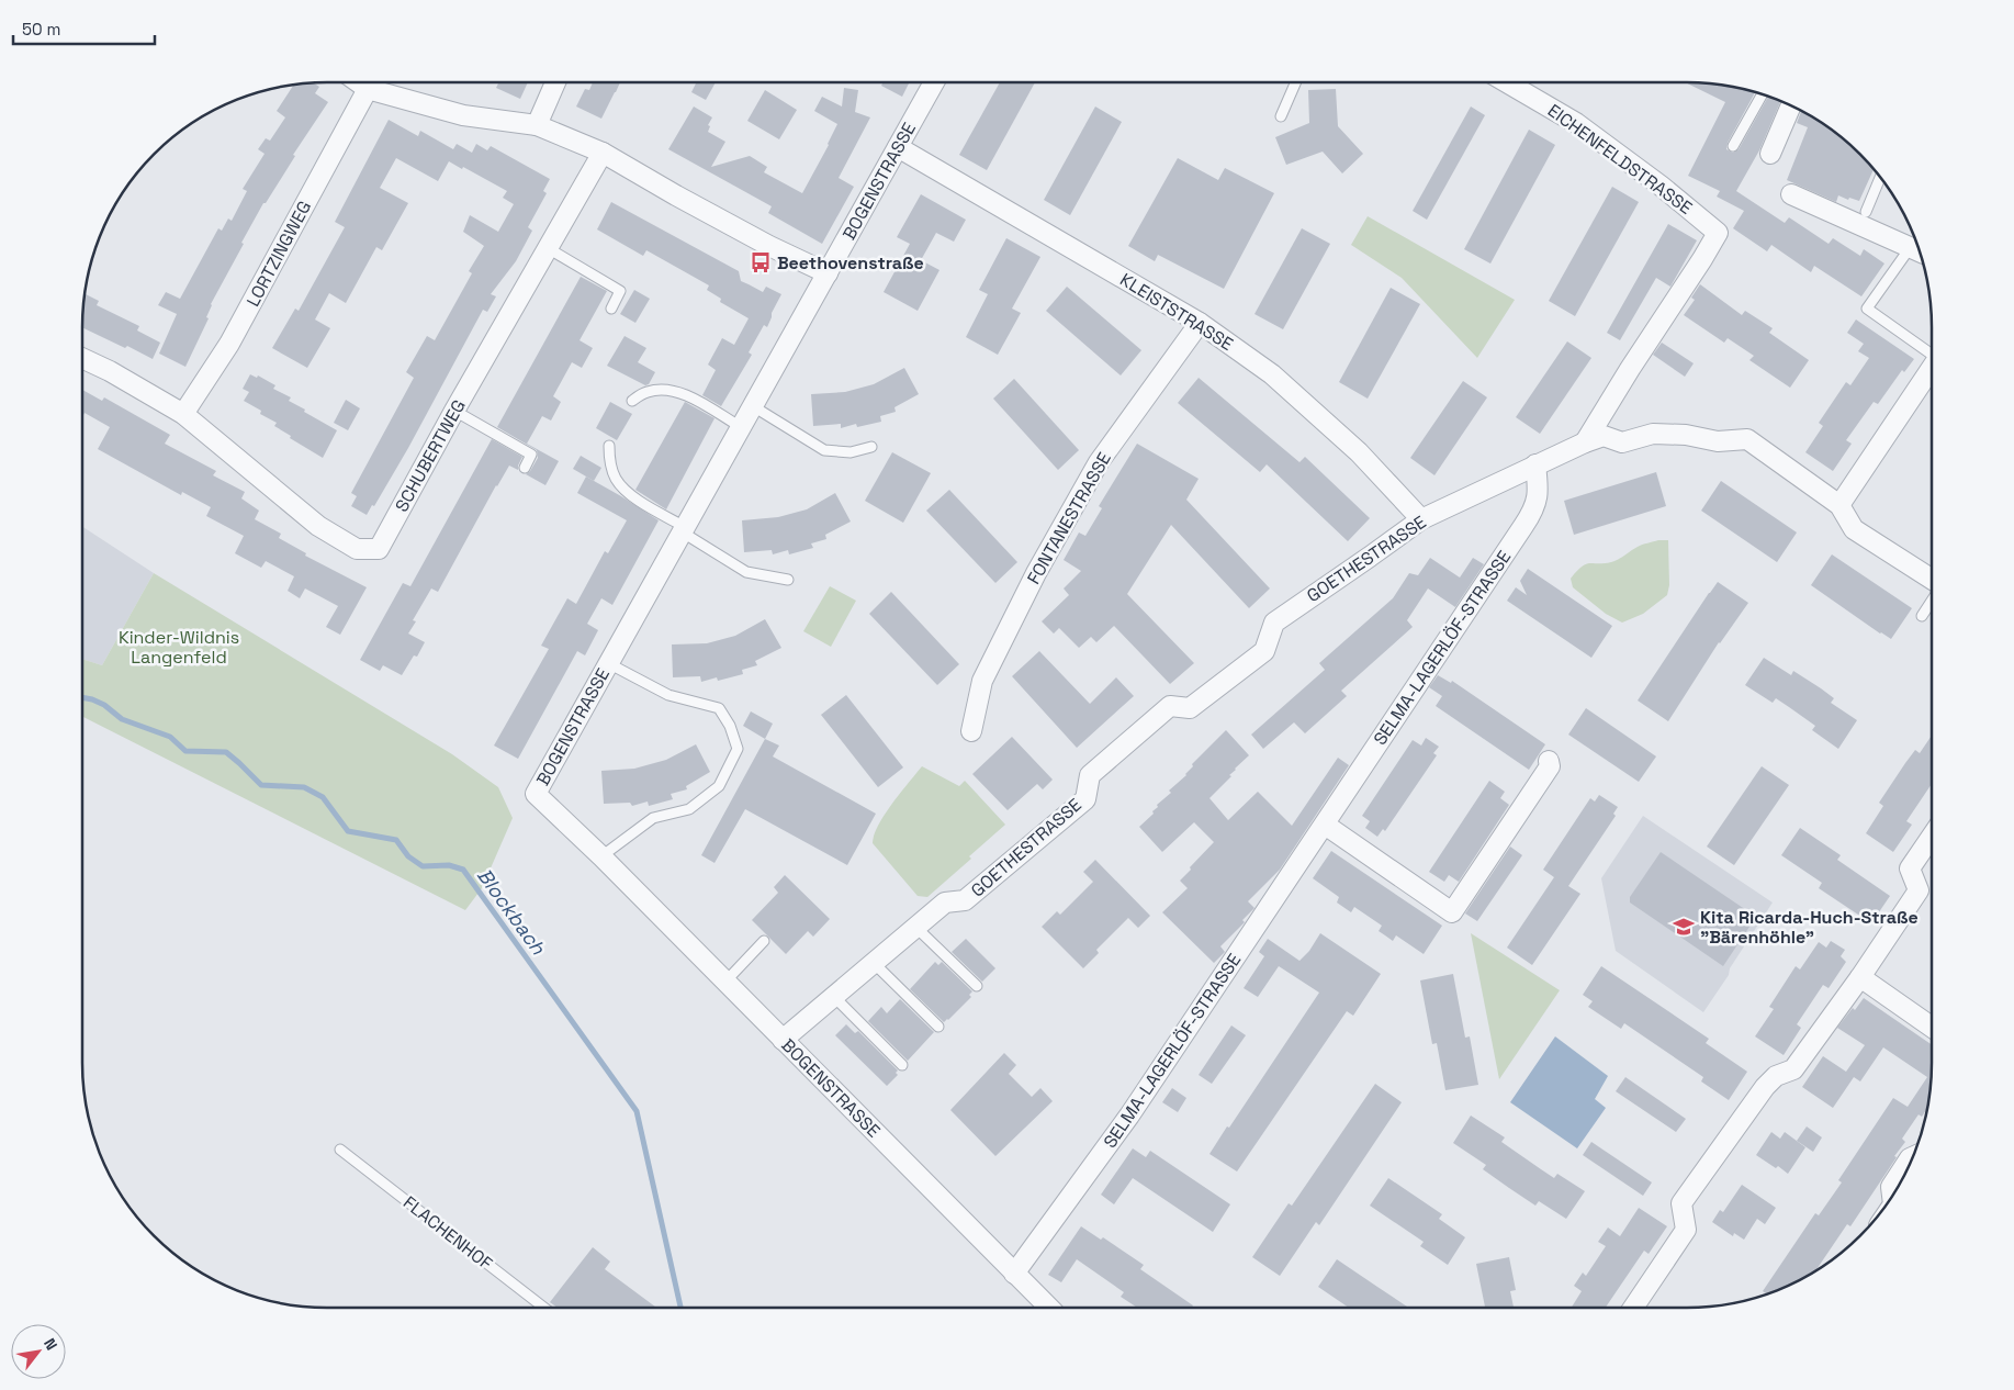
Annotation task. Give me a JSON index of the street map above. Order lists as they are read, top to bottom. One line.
{"streets":{"street":["EICHENFELDSTRASSE","BOGENSTRASSE","LORTZINGWEG","KLEISTSTRASSE","SCHUBERTWEG","FONTANESTRASSE","GOETHESTRASSE","SELMA-LAGERLÖF-STRASSE"],"lane":["FLACHENHOF"]},"crossings":[["EICHENFELDSTRASSE","GOETHESTRASSE"],["BOGENSTRASSE","KLEISTSTRASSE"],["BOGENSTRASSE","GOETHESTRASSE"],["BOGENSTRASSE","SELMA-LAGERLÖF-STRASSE"],["LORTZINGWEG","SCHUBERTWEG"],["KLEISTSTRASSE","FONTANESTRASSE"],["KLEISTSTRASSE","GOETHESTRASSE"],["GOETHESTRASSE","SELMA-LAGERLÖF-STRASSE"]],"water":["Blockbach"],"parks":["Kinder-Wildnis Langenfeld"],"places":{"bus stop":["Beethovenstraße"],"school or university":["Kita Ricarda-Huch-Straße \"Bärenhöhle\""]},"scale_bar":"50 m","north":"top right"}
